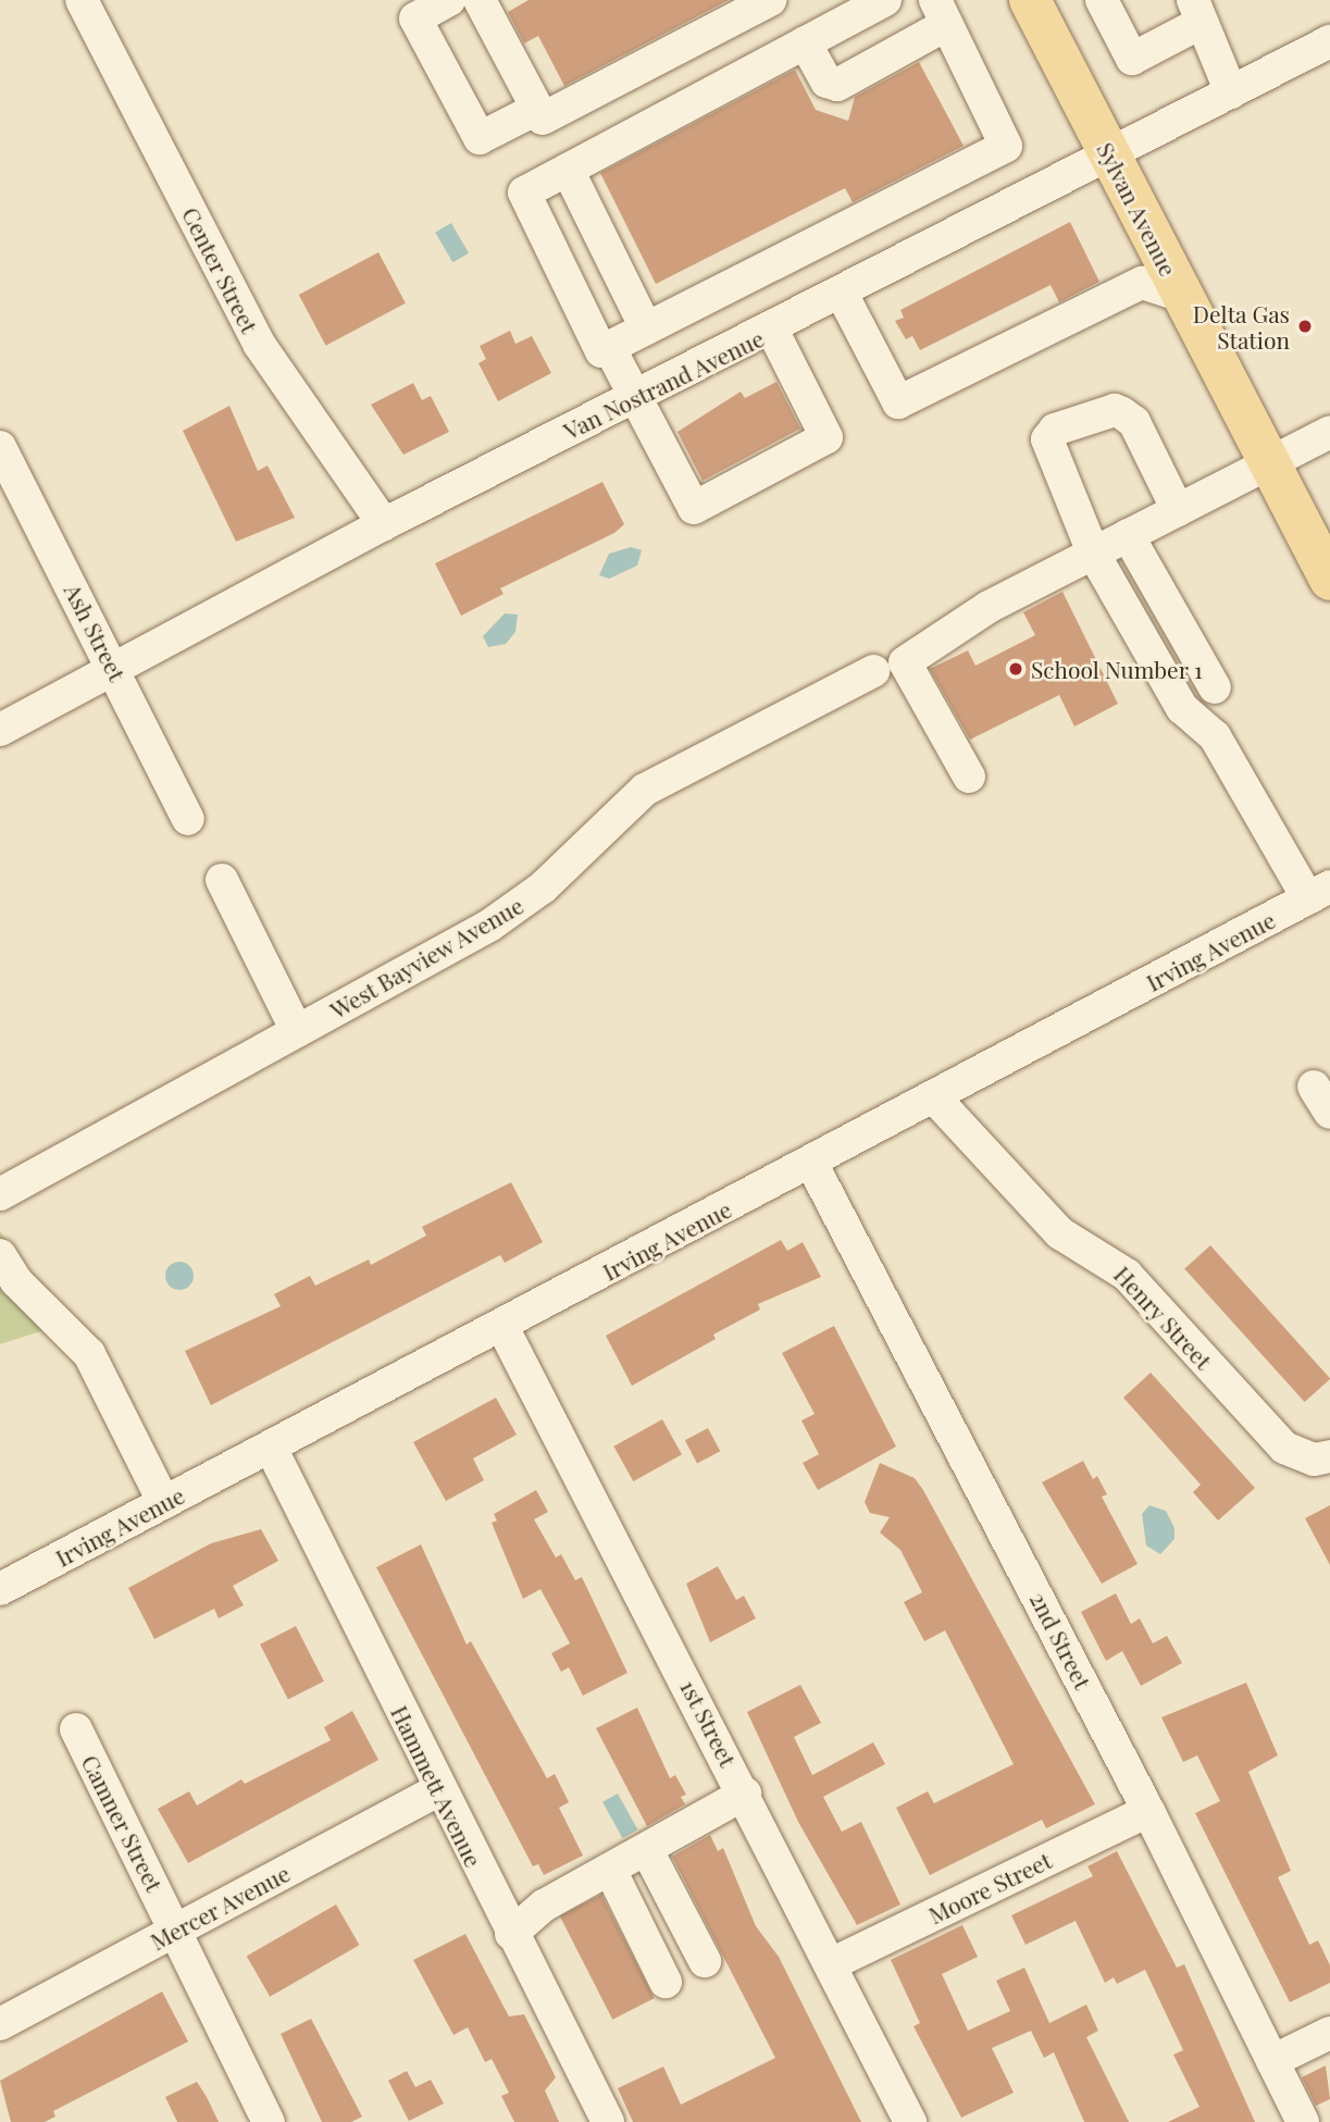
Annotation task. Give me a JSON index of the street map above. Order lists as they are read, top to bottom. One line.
{"streets":{"main road":["Sylvan Avenue"],"street":["Center Street","Van Nostrand Avenue","Ash Street","Irving Avenue","West Bayview Avenue","Henry Street","2nd Street","1st Street","Hammett Avenue","Camner Street","Moore Street","Mercer Avenue"]},"crossings":[["Sylvan Avenue","Van Nostrand Avenue"],["Center Street","Van Nostrand Avenue"],["Van Nostrand Avenue","Ash Street"],["Irving Avenue","Henry Street"],["Irving Avenue","2nd Street"],["Irving Avenue","1st Street"],["Irving Avenue","Hammett Avenue"],["2nd Street","Moore Street"],["1st Street","Moore Street"],["Hammett Avenue","Mercer Avenue"],["Camner Street","Mercer Avenue"]],"places":["Delta Gas Station","School Number 1"]}
